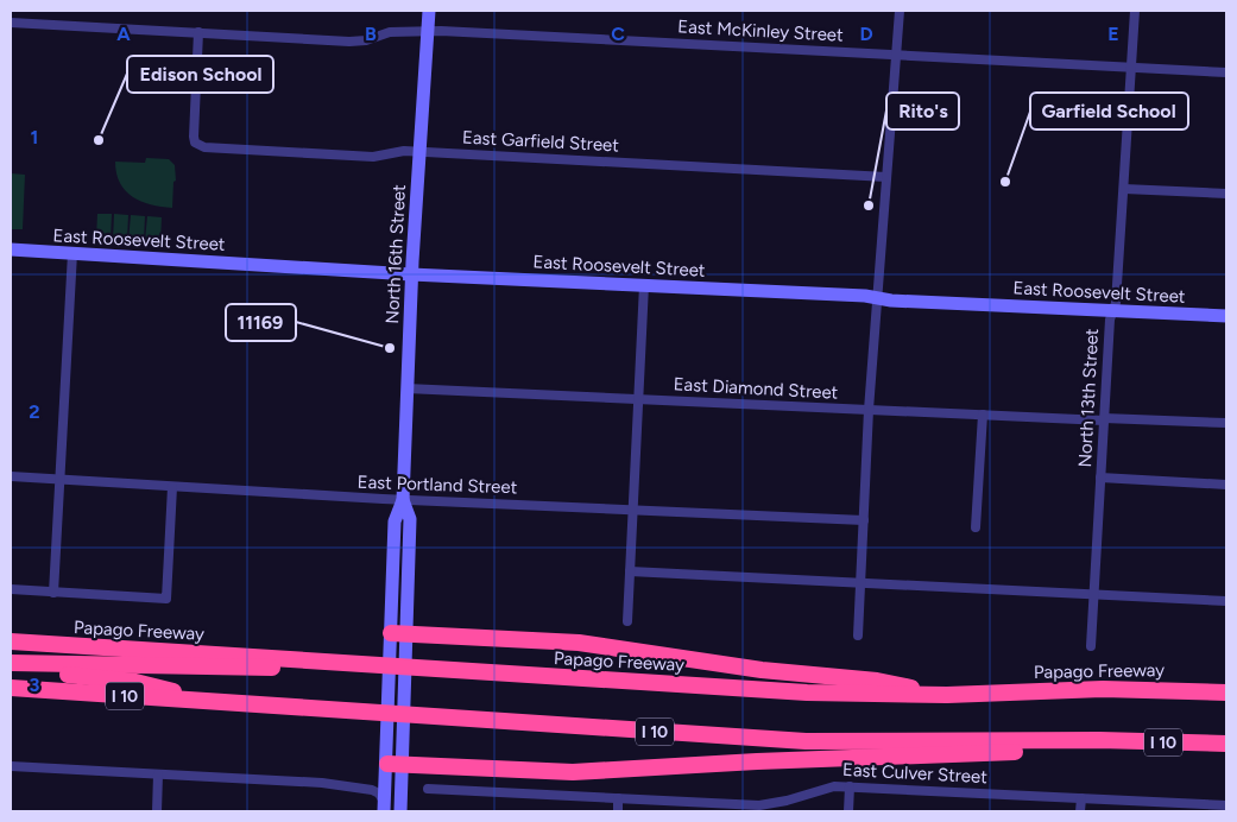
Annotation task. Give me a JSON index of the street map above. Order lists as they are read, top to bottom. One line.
{"streets":{"highway":["Papago Freeway","I 10"],"street":["East McKinley Street","East Garfield Street","East Roosevelt Street","North 16th Street","East Diamond Street","North 13th Street","East Portland Street","East Culver Street"]},"crossings":[["East McKinley Street","East Garfield Street"],["East McKinley Street","North 16th Street"],["East McKinley Street","North 13th Street"],["East Garfield Street","North 16th Street"],["East Roosevelt Street","North 16th Street"],["East Roosevelt Street","North 13th Street"],["North 16th Street","East Diamond Street"],["North 16th Street","East Portland Street"],["East Diamond Street","North 13th Street"]],"places":["Edison School","Garfield School","Rito's","11169"],"grid":{"columns":["A","B","C","D","E"],"rows":["1","2","3"]}}
